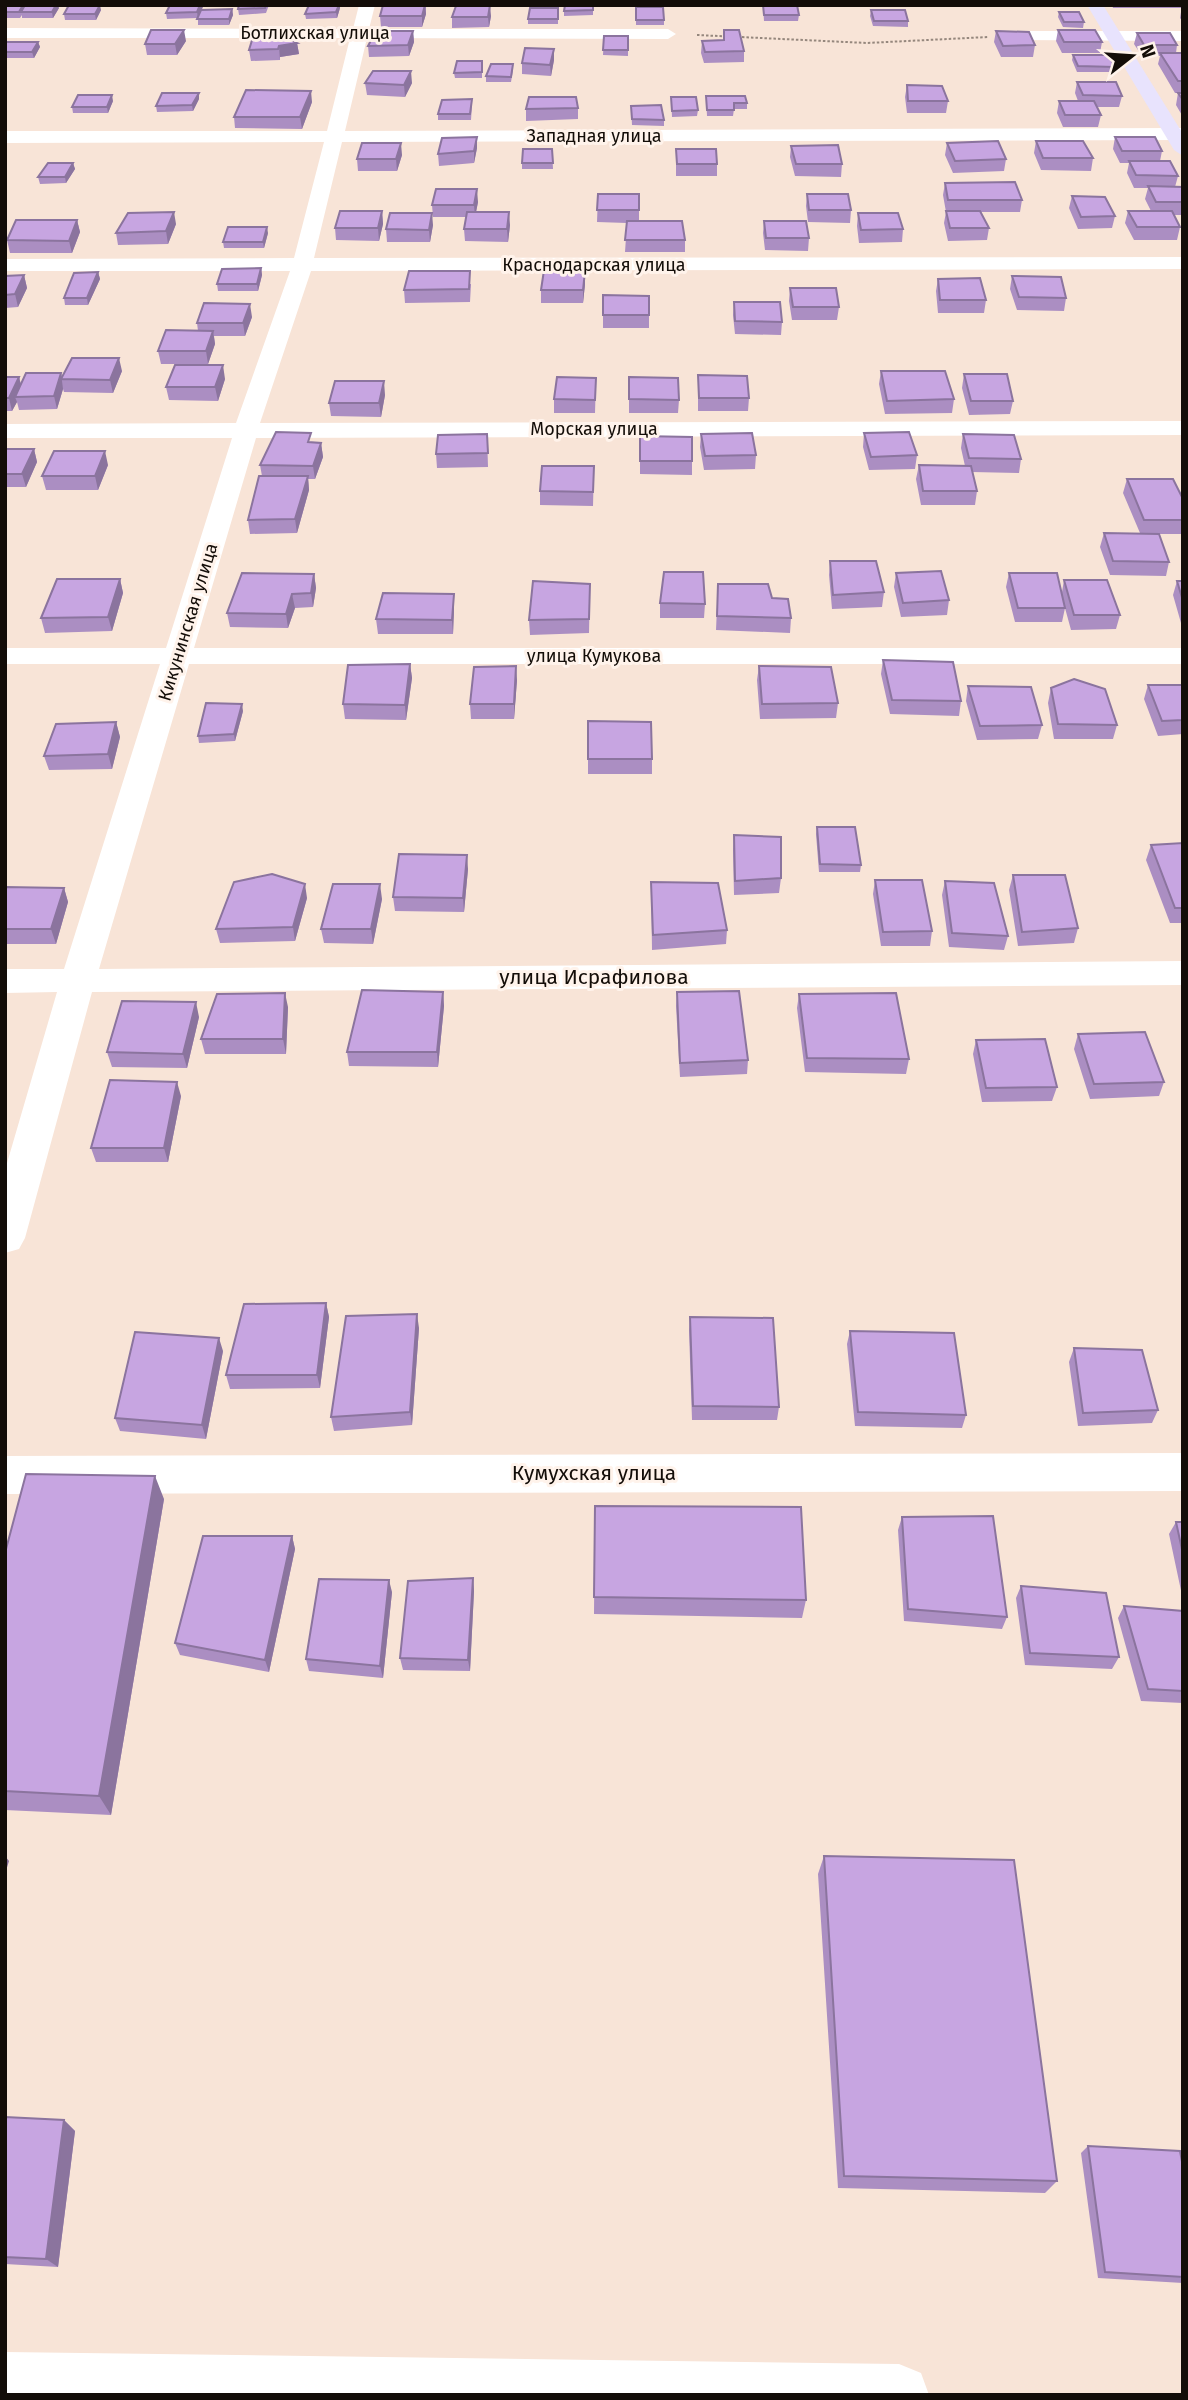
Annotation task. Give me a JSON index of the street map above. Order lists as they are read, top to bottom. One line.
{"streets":{"street":["Ботлихская улица","Западная улица","Краснодарская улица","Морская улица","Кикунинская улица","улица Кумукова","улица Исрафилова","Кумухская улица"]},"crossings":[["Ботлихская улица","Кикунинская улица"],["Западная улица","Кикунинская улица"],["Краснодарская улица","Кикунинская улица"],["Морская улица","Кикунинская улица"],["Кикунинская улица","улица Кумукова"],["Кикунинская улица","улица Исрафилова"]],"north":"right"}
